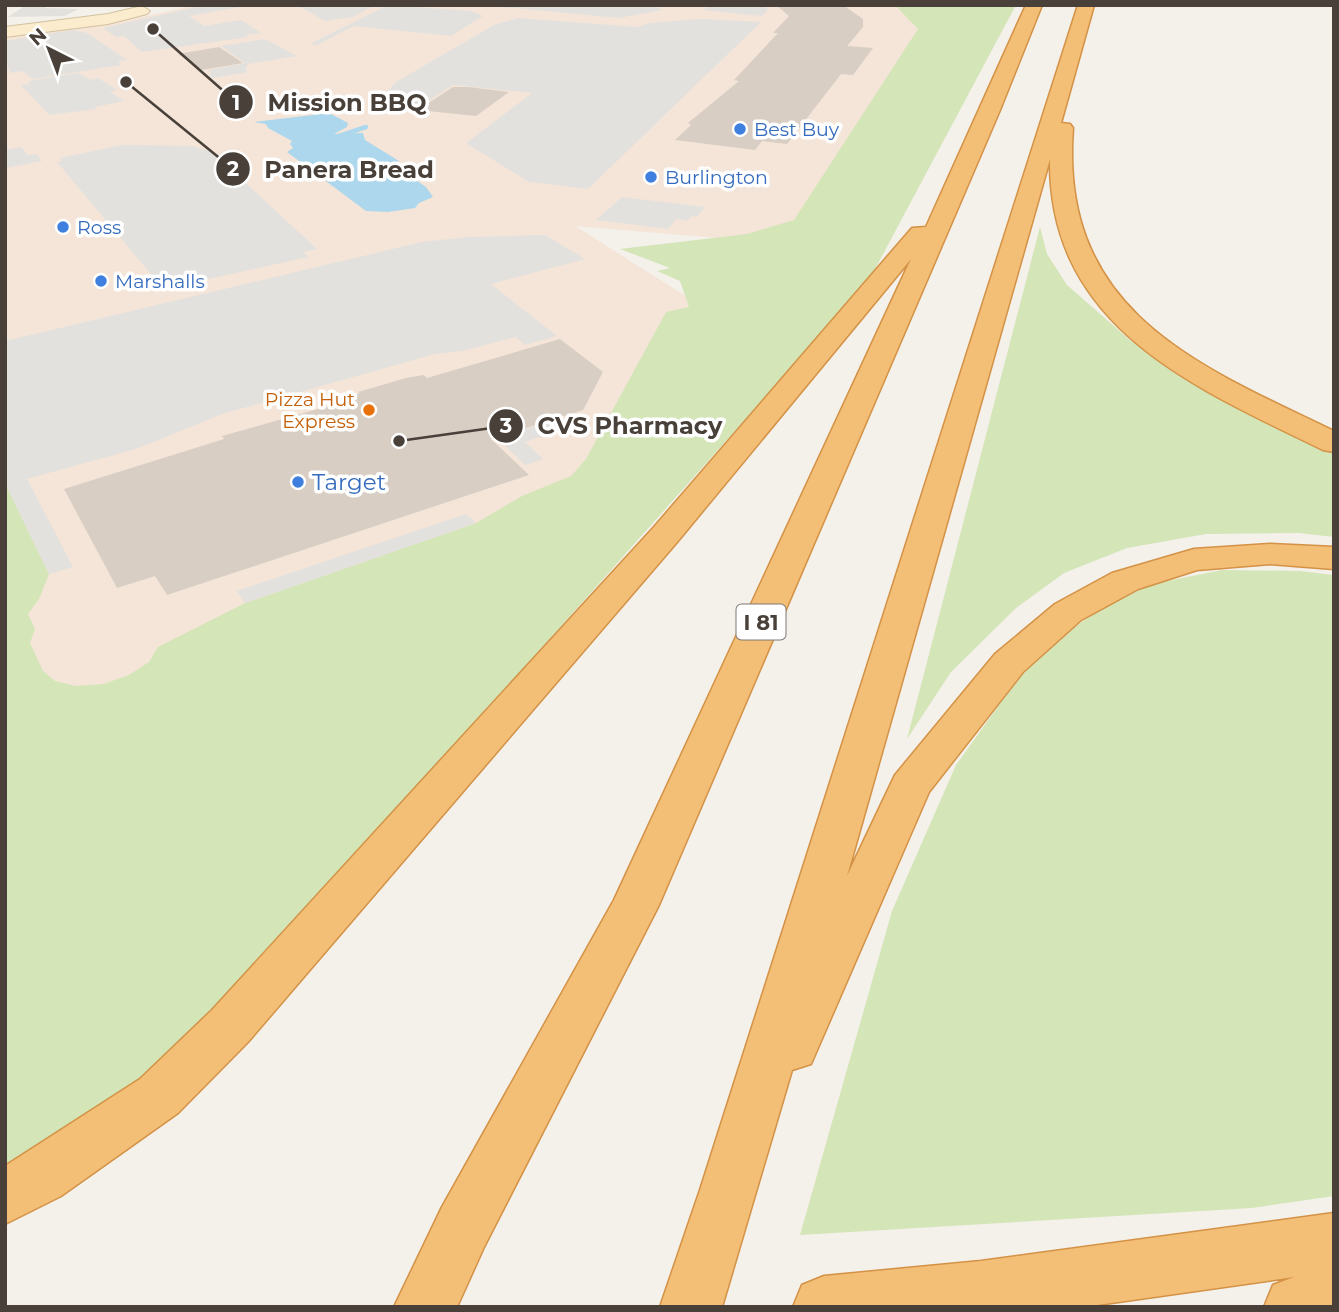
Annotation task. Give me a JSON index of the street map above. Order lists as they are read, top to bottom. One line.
{"streets":{"highway":["I 81"]},"places":["Mission BBQ","Panera Bread","Best Buy","Burlington","Ross","Marshalls","Pizza Hut Express","CVS Pharmacy","Target"],"north":"top left"}
